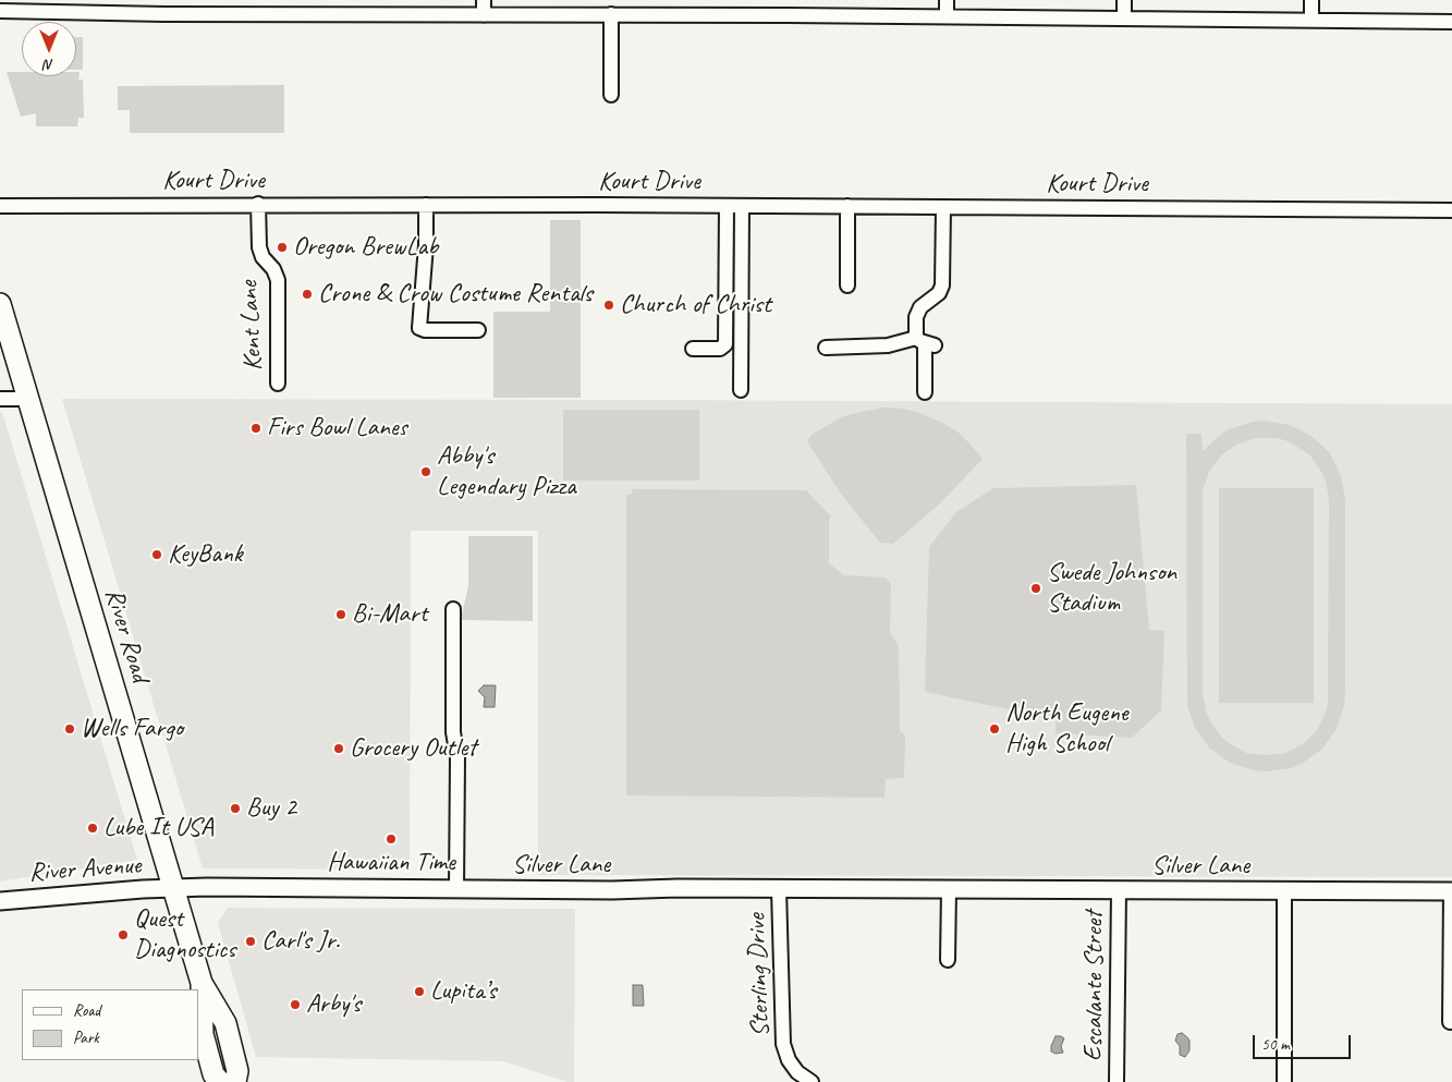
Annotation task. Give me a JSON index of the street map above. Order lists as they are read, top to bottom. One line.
{"streets":{"main road":["River Road"],"street":["Kourt Drive","Kent Lane","Silver Lane","River Avenue","Sterling Drive","Escalante Street"]},"crossings":[["Kourt Drive","Kent Lane"],["River Road","Silver Lane"],["River Road","River Avenue"],["Silver Lane","River Avenue"],["Silver Lane","Sterling Drive"],["Silver Lane","Escalante Street"]],"places":["Oregon BrewLab","Crone & Crow Costume Rentals","Church of Christ","Firs Bowl Lanes","Abby's Legendary Pizza","KeyBank","Swede Johnson Stadium","Bi-Mart","Wells Fargo","North Eugene High School","Grocery Outlet","Buy 2","Lube It USA","Hawaiian Time","Quest Diagnostics","Carl's Jr.","Lupita’s","Arby's"],"legend":["Road","Park"],"scale_bar":"50 m","north":"bottom"}
